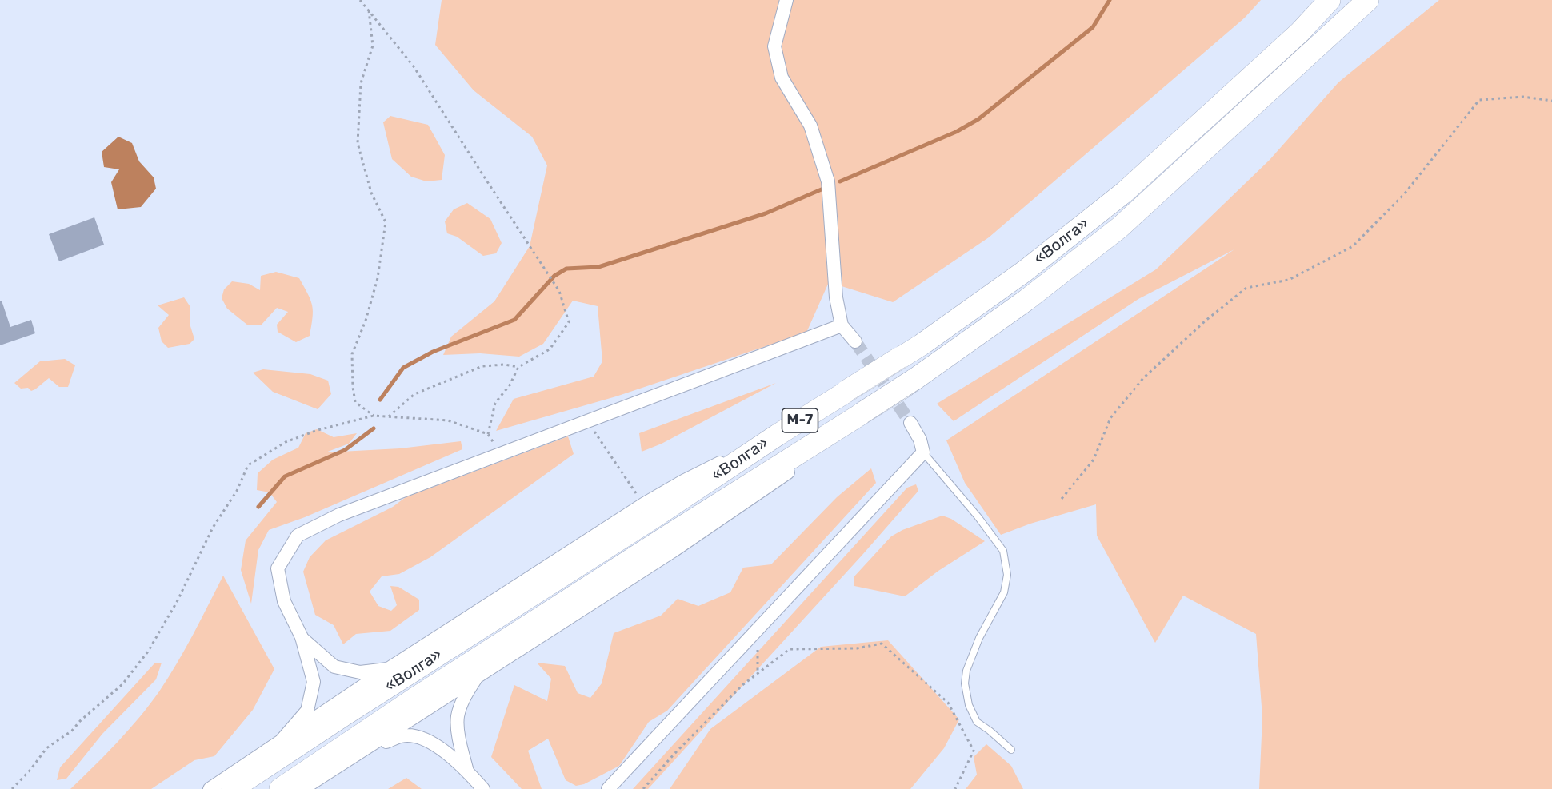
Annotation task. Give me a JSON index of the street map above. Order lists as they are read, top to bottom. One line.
{"streets":{"highway":["«Волга»","М-7"]}}
